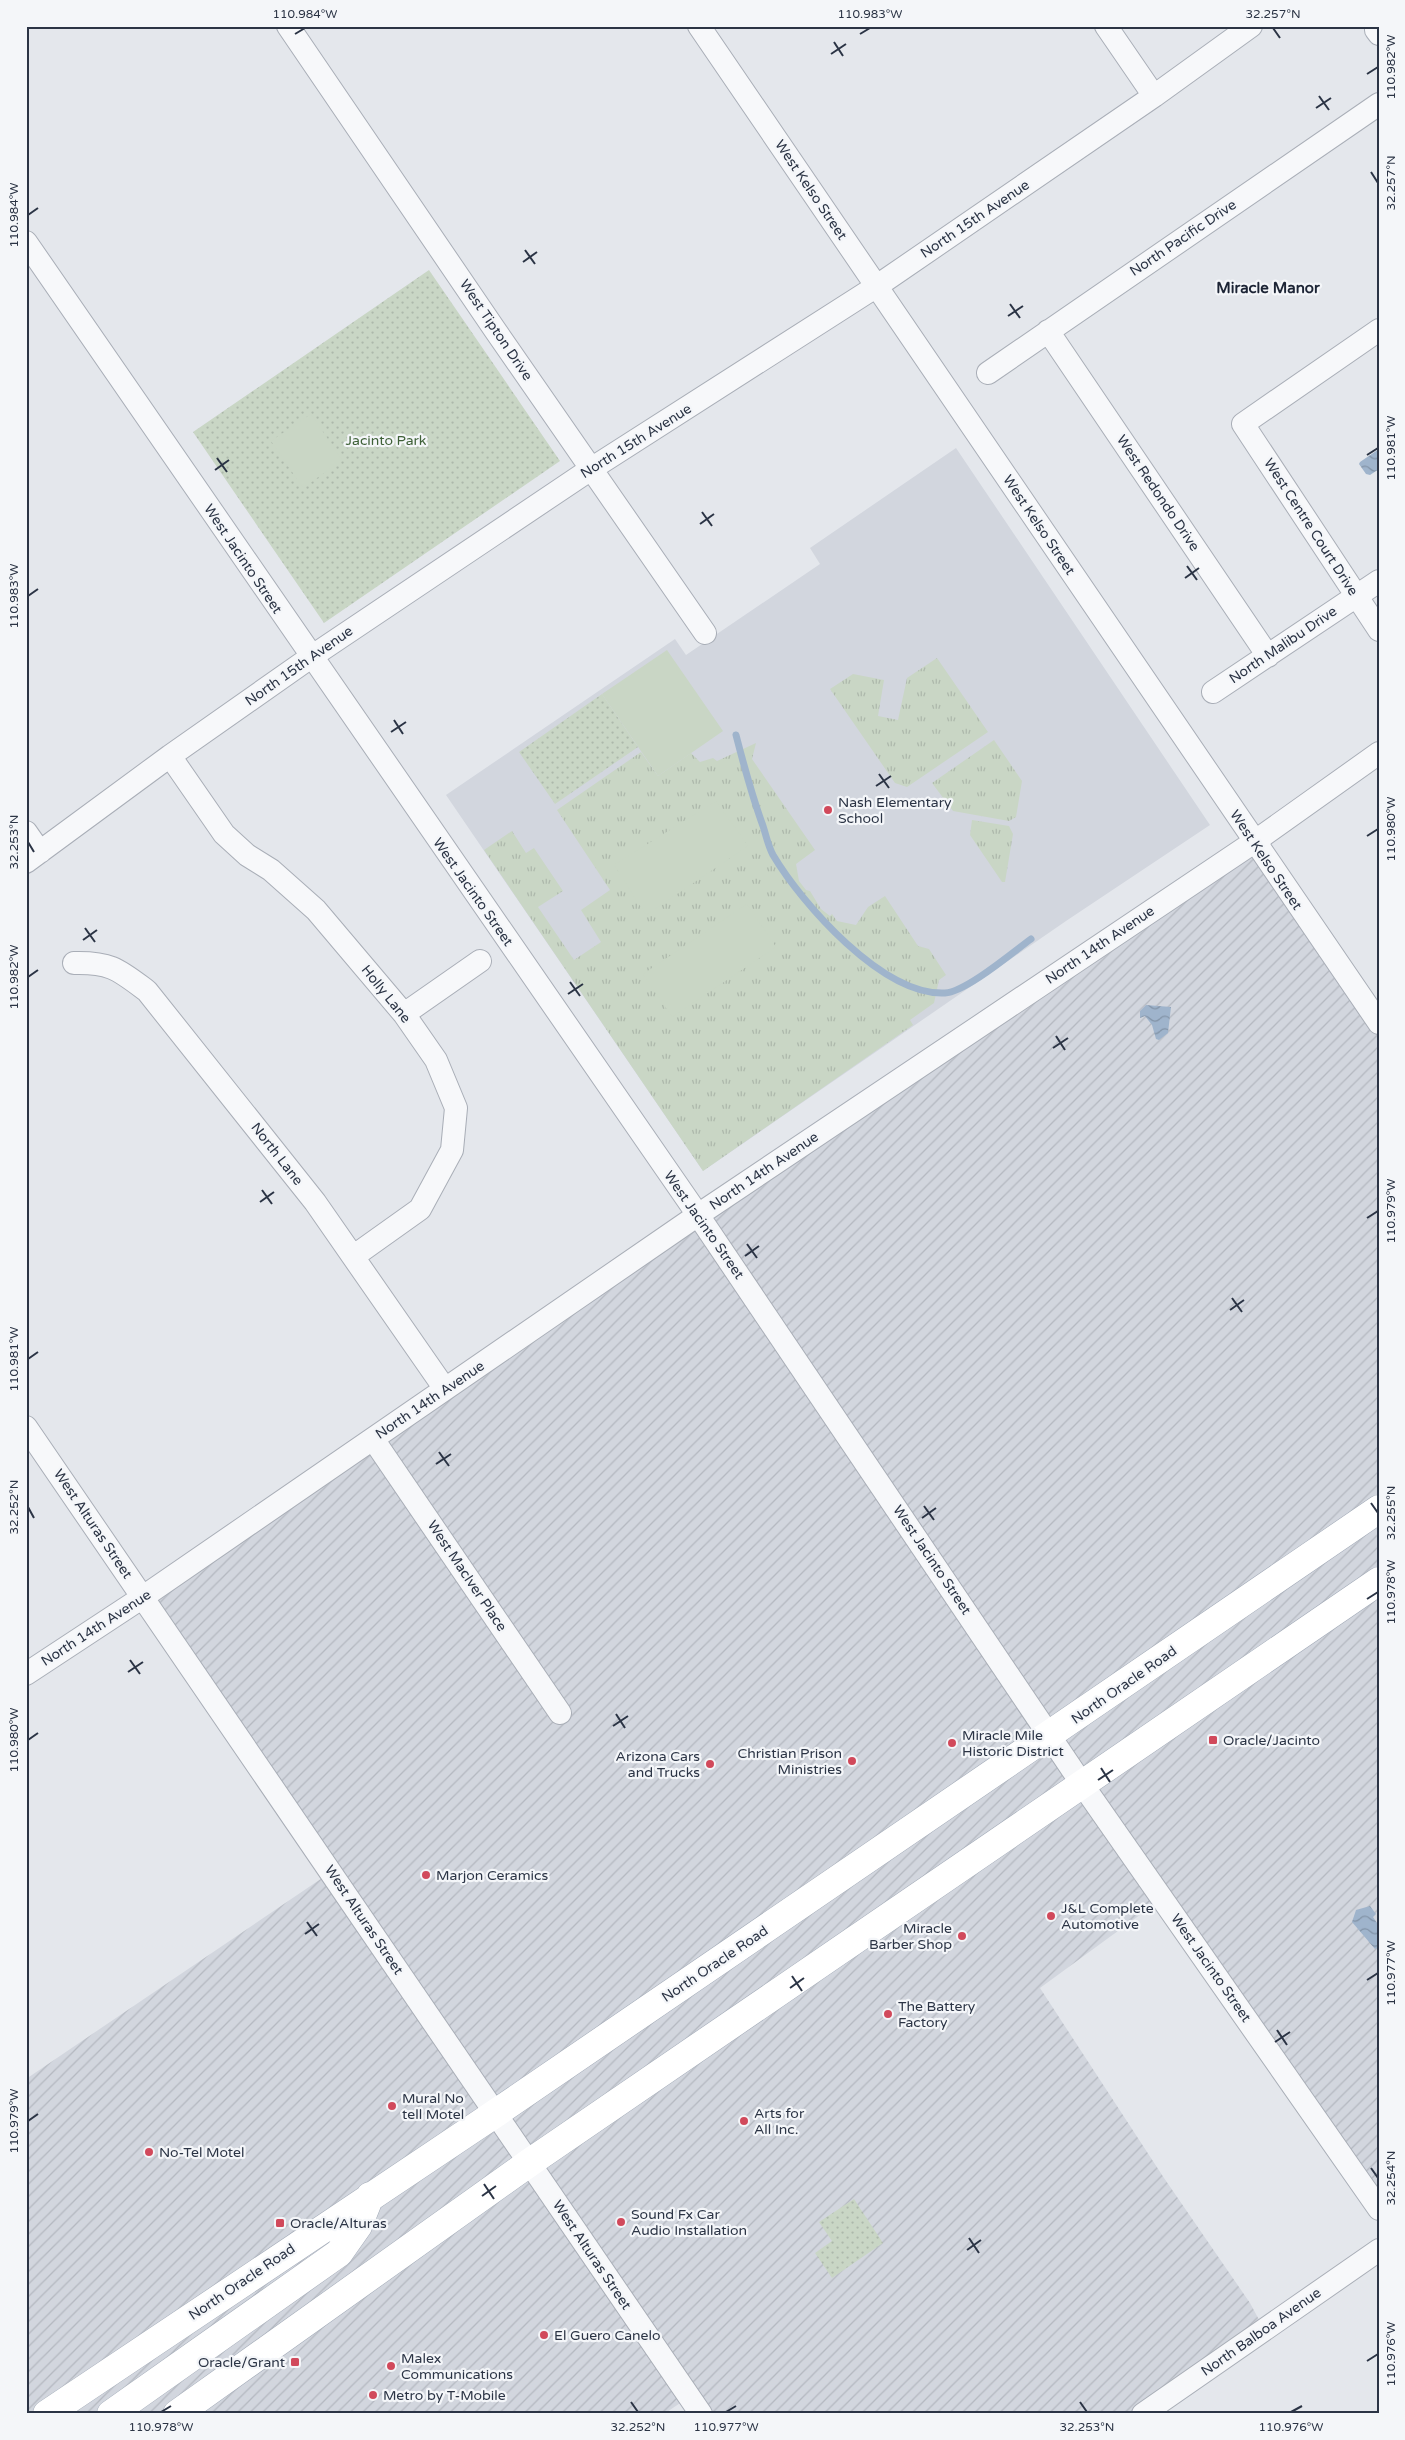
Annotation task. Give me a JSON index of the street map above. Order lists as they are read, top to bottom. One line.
{"streets":{"main road":["North Oracle Road"],"street":["West Kelso Street","North 15th Avenue","North Pacific Drive","West Tipton Drive","West Redondo Drive","West Centre Court Drive","West Jacinto Street","North Malibu Drive","North 14th Avenue","Holly Lane","North Lane","West Alturas Street","West MacIver Place","North Balboa Avenue"]},"crossings":[["West Kelso Street","North 15th Avenue"],["West Kelso Street","North 14th Avenue"],["North 15th Avenue","West Tipton Drive"],["North 15th Avenue","West Jacinto Street"],["North 15th Avenue","Holly Lane"],["North Pacific Drive","West Redondo Drive"],["West Redondo Drive","North Malibu Drive"],["West Centre Court Drive","North Malibu Drive"],["West Jacinto Street","North 14th Avenue"],["West Jacinto Street","North Oracle Road"],["North 14th Avenue","North Lane"],["North 14th Avenue","West Alturas Street"],["North 14th Avenue","West MacIver Place"],["Holly Lane","North Lane"],["West Alturas Street","North Oracle Road"]],"districts":["Miracle Manor"],"parks":["Jacinto Park"],"places":{"other":["Nash Elementary School","Miracle Mile Historic District","Christian Prison Ministries","Arizona Cars and Trucks","Marjon Ceramics","J&L Complete Automotive","Miracle Barber Shop","The Battery Factory","Mural No tell Motel","Arts for All Inc.","No-Tel Motel","Sound Fx Car Audio Installation","El Guero Canelo","Malex Communications","Metro by T-Mobile"],"transit":["Oracle/Jacinto","Oracle/Alturas","Oracle/Grant"]},"coordinates":["110.984°W","110.983°W","32.257°N","110.982°W","110.981°W","110.980°W","32.253°N","110.979°W","32.252°N","32.255°N","110.978°W","110.977°W","32.254°N","110.976°W"]}
